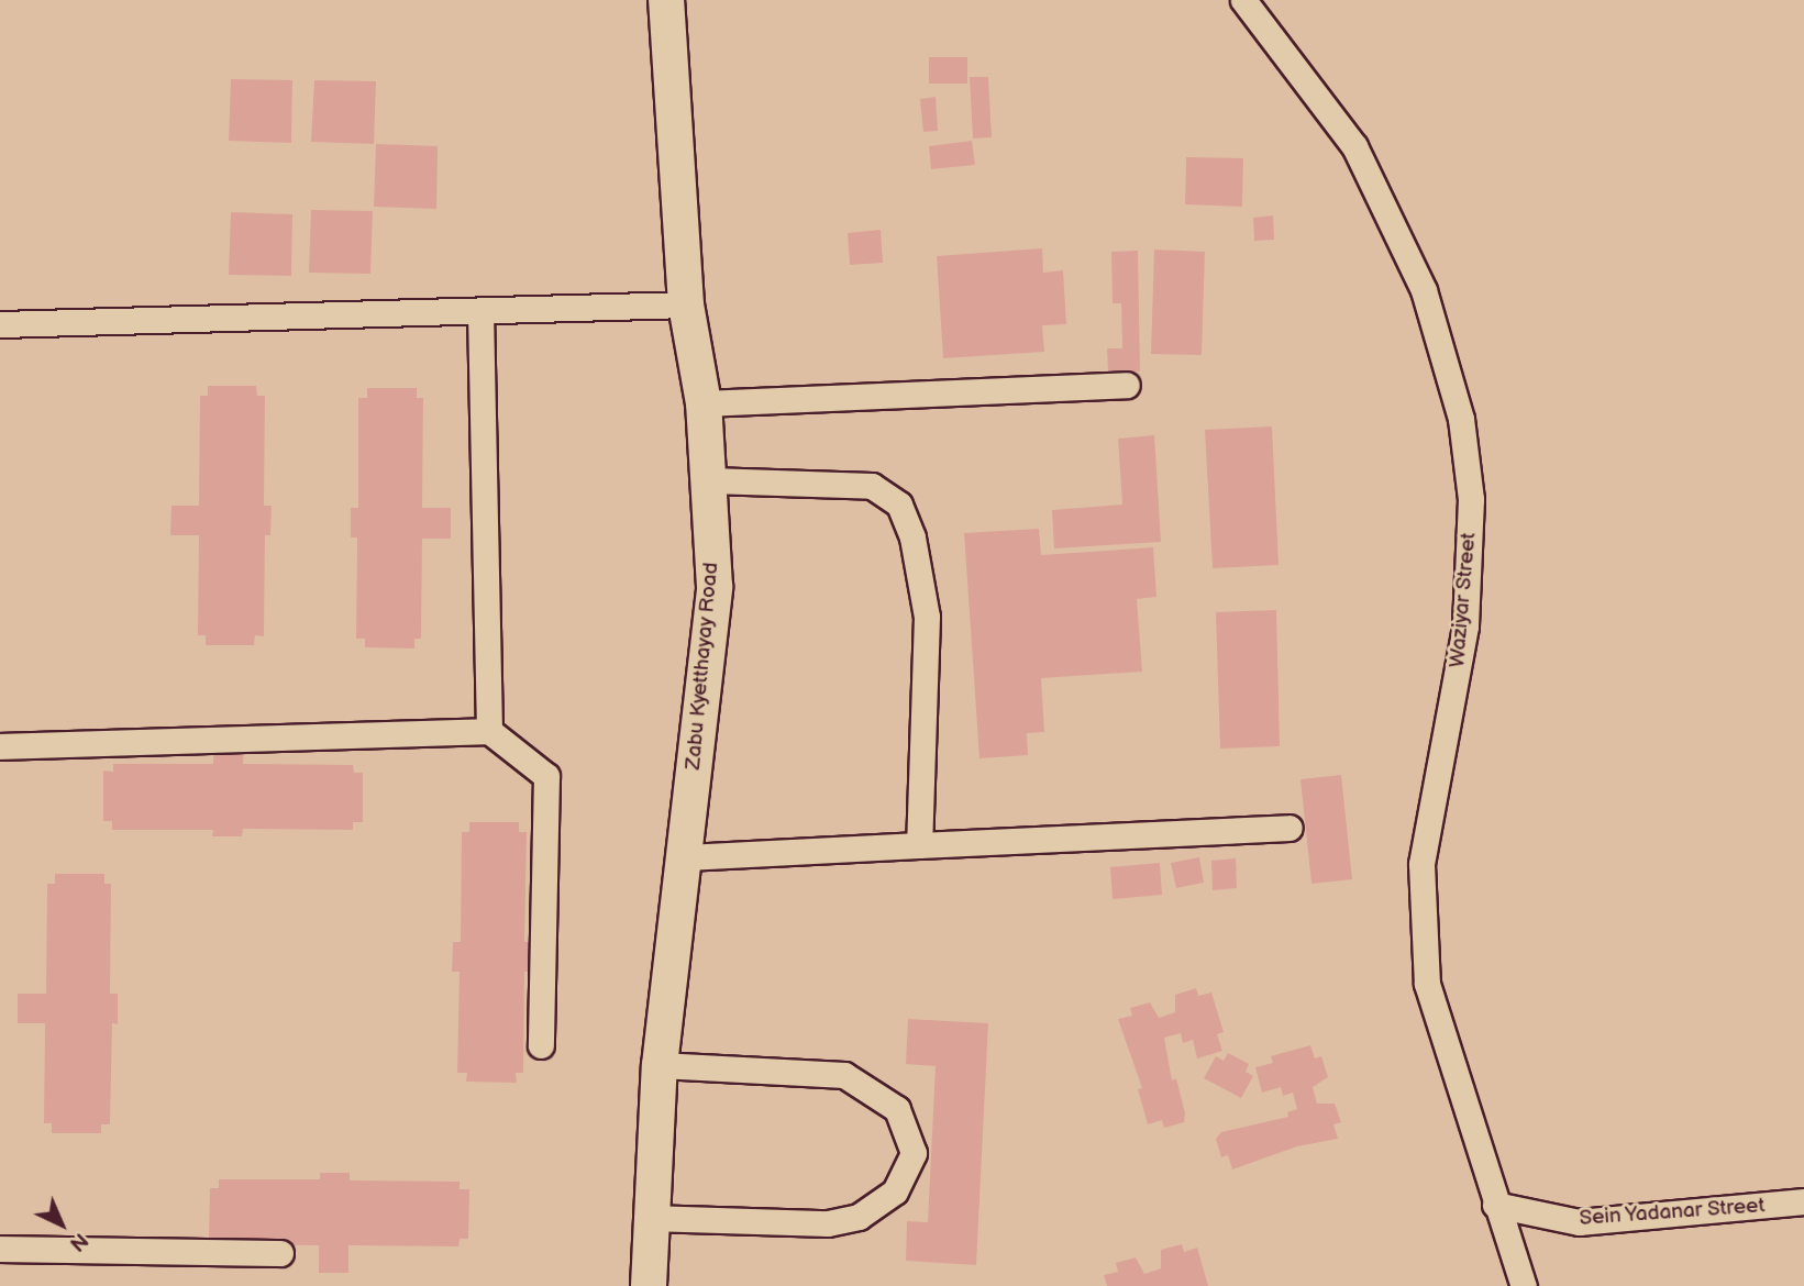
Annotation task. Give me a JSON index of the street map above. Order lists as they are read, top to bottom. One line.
{"streets":{"main road":["Zabu Kyetthayay Road"],"street":["Waziyar Street","Sein Yadanar Street"]},"crossings":[["Waziyar Street","Sein Yadanar Street"]],"north":"bottom right"}
